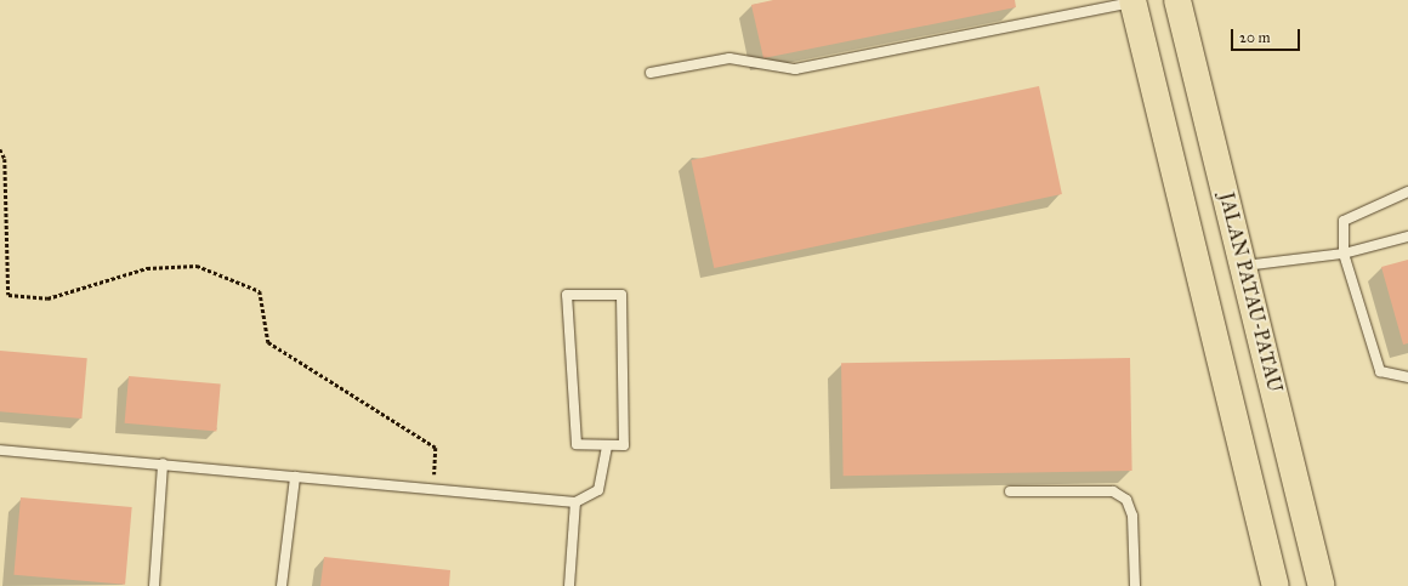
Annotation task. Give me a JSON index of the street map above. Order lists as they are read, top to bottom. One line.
{"streets":{"main road":["JALAN PATAU-PATAU"]},"scale_bar":"20 m"}
